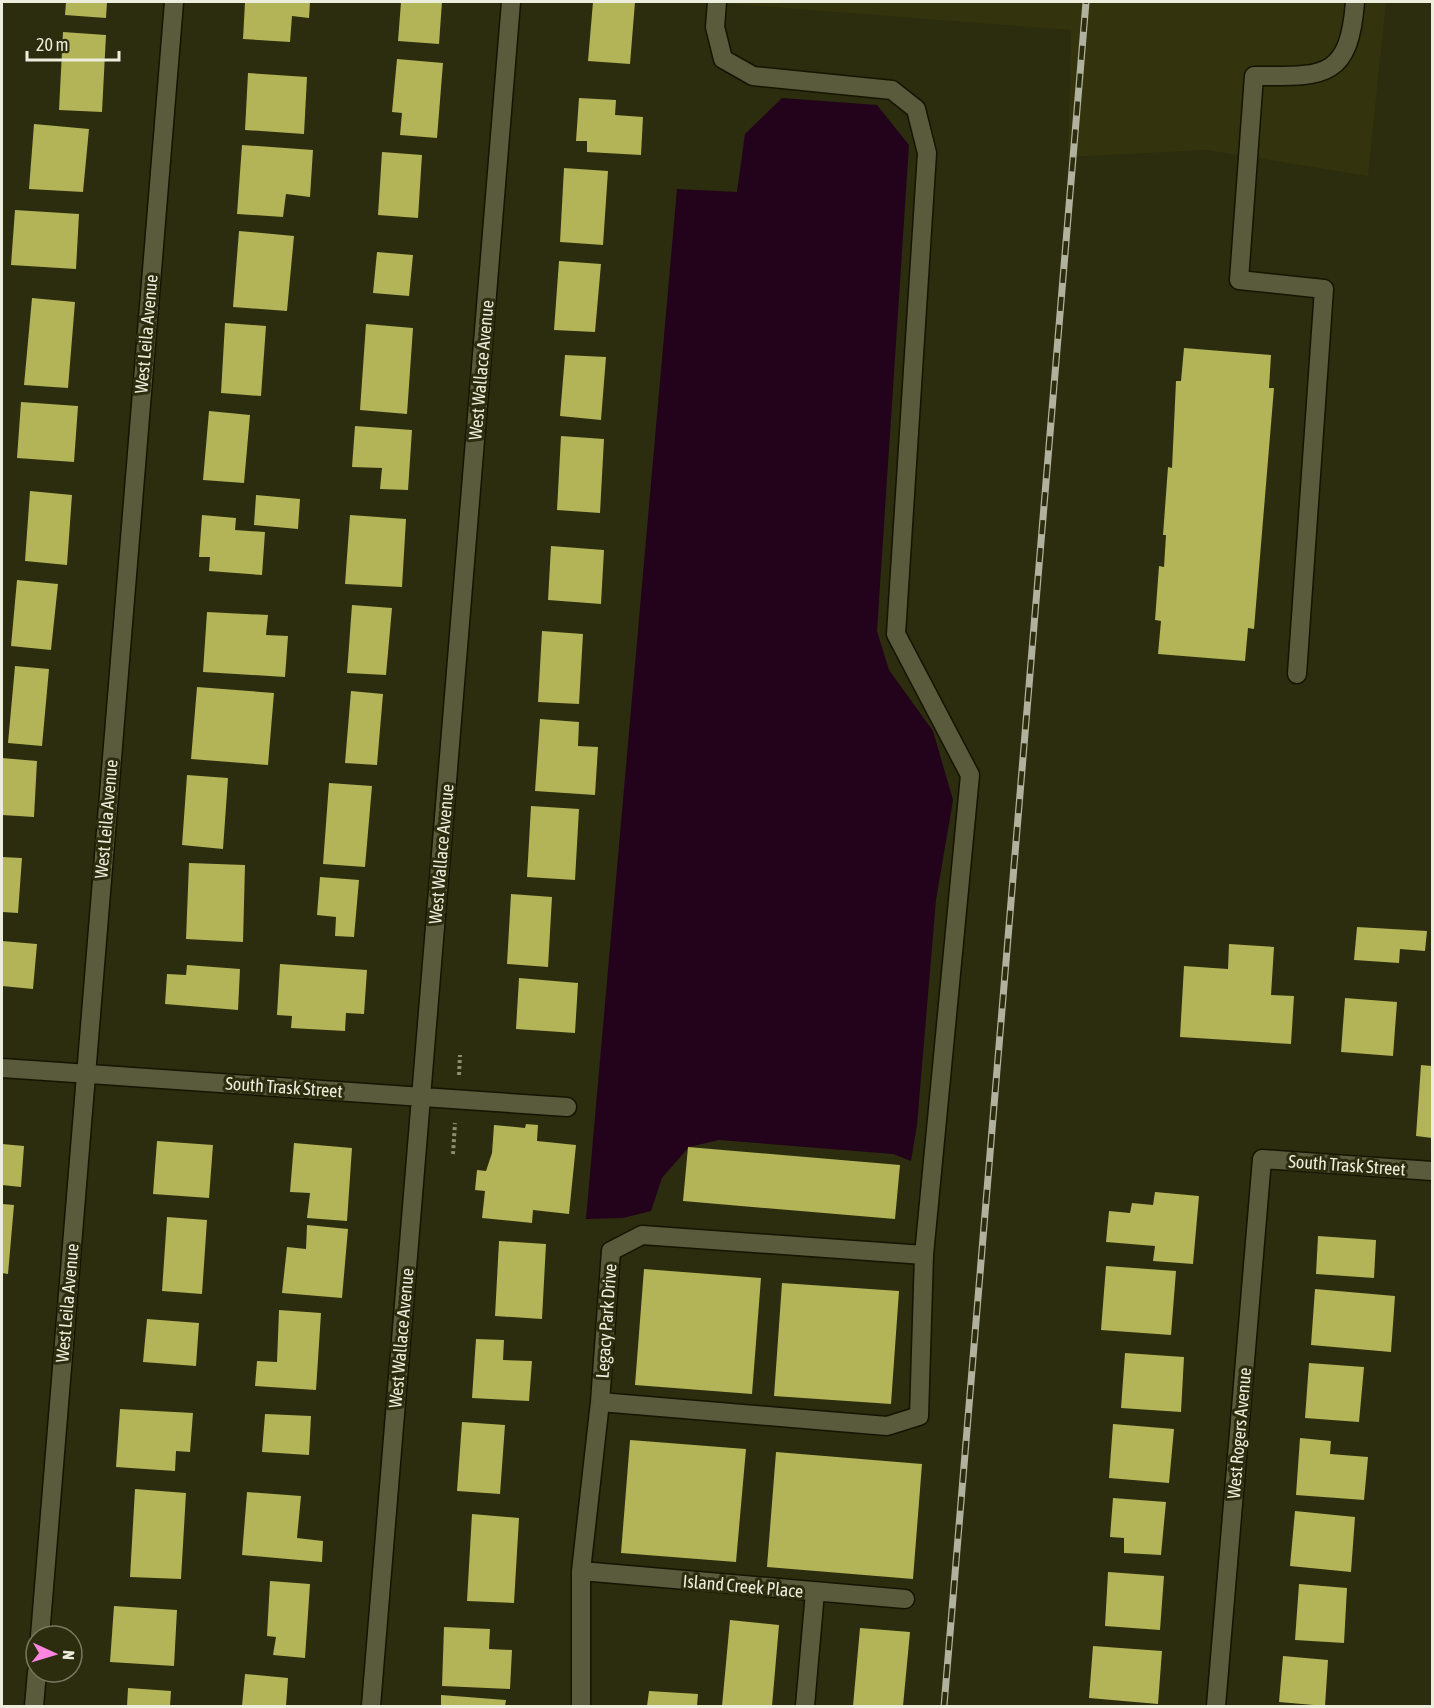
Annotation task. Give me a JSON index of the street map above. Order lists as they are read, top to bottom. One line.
{"streets":{"street":["West Leila Avenue","West Wallace Avenue","South Trask Street","Legacy Park Drive","West Rogers Avenue","Island Creek Place"]},"crossings":[["West Leila Avenue","South Trask Street"],["West Wallace Avenue","South Trask Street"],["South Trask Street","West Rogers Avenue"],["Legacy Park Drive","Island Creek Place"]],"scale_bar":"20 m","north":"right"}
